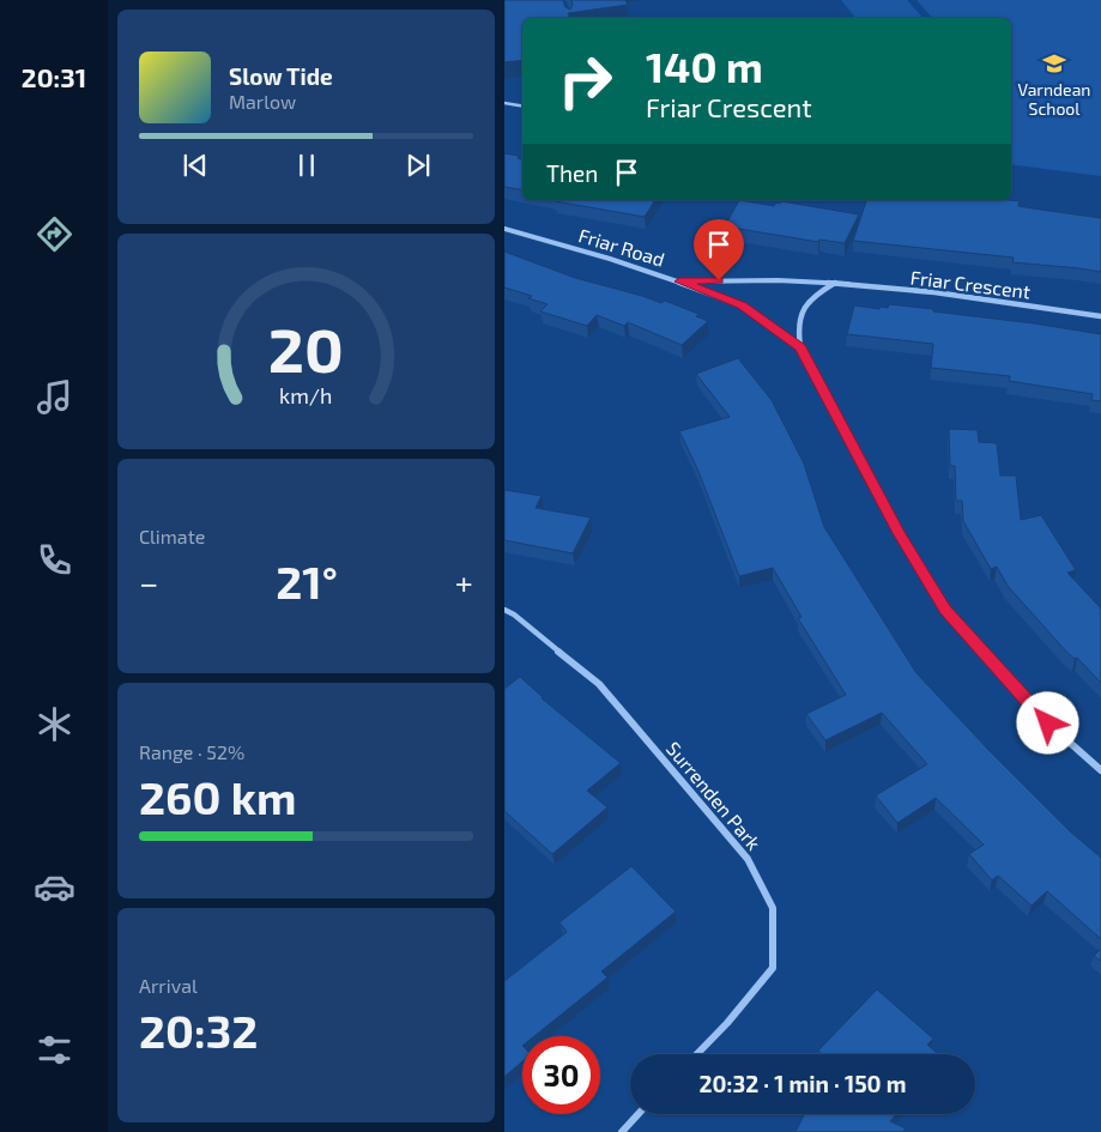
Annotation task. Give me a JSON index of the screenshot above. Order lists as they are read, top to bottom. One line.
{"streets":{"street":["Friar Road","Friar Crescent","Surrenden Park"]},"crossings":[["Friar Road","Friar Crescent"]],"places":{"school or university":["Varndean School"]},"page":{"tabs":"20:31","turn":["140 m","Friar Crescent"],"song":["Slow Tide","Marlow"],"then":"Then","tile":["Climate",["Range · 52%","260 km"],["Arrival","20:32"]],"heat":["−","21°","+"],"limit":"30","trip":"20:32 · 1 min · 150 m","gauge":["20","km/h"]}}
